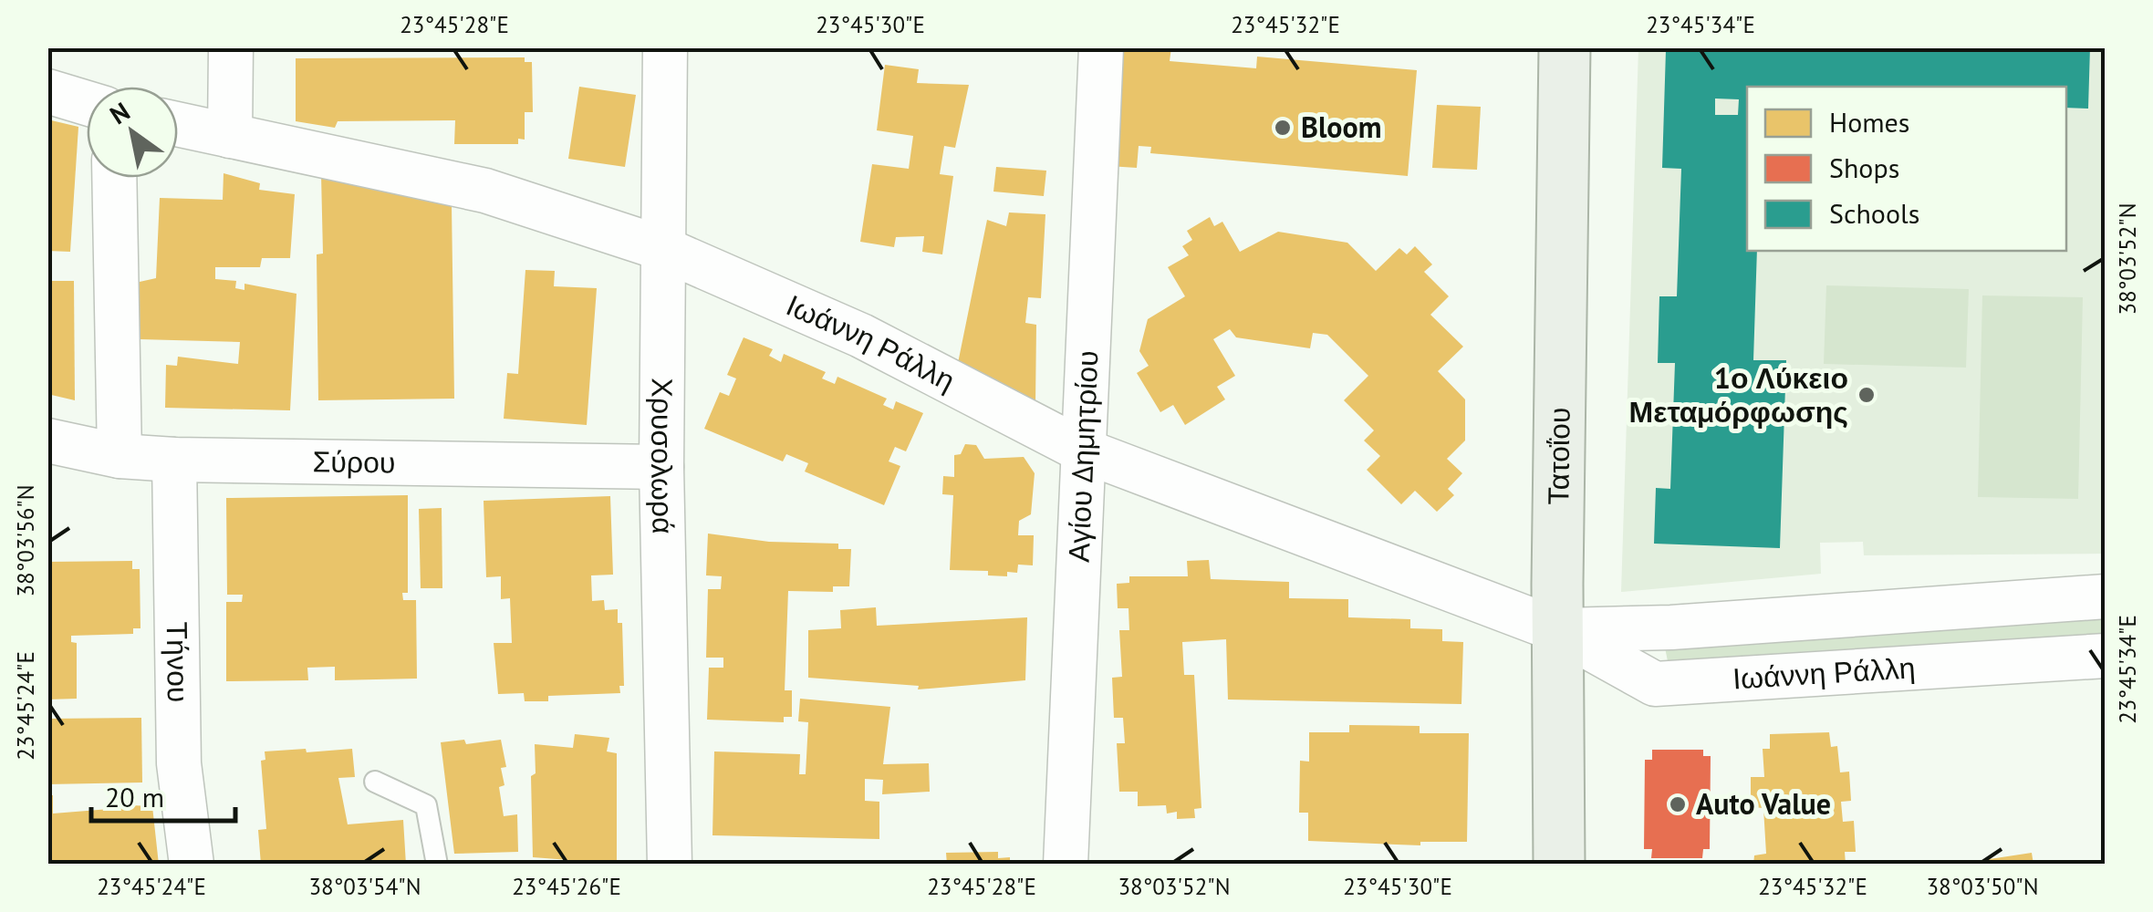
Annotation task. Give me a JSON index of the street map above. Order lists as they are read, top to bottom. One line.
{"streets":{"main road":["Τατοΐου"],"street":["Ιωάννη Ράλλη","Χρυσολωρά","Αγίου Δημητρίου","Σύρου","Τήνου"]},"crossings":[["Ιωάννη Ράλλη","Χρυσολωρά"],["Ιωάννη Ράλλη","Αγίου Δημητρίου"],["Ιωάννη Ράλλη","Τατοΐου"],["Χρυσολωρά","Σύρου"],["Σύρου","Τήνου"]],"places":["Bloom","1ο Λύκειο Μεταμόρφωσης","Auto Value"],"legend":["Homes","Shops","Schools"],"scale_bar":"20 m","north":"top left","coordinates":["23°45'28\"E","23°45'30\"E","23°45'32\"E","23°45'34\"E","38°03'52\"N","38°03'56\"N","23°45'24\"E","38°03'54\"N","23°45'26\"E","38°03'50\"N"]}
